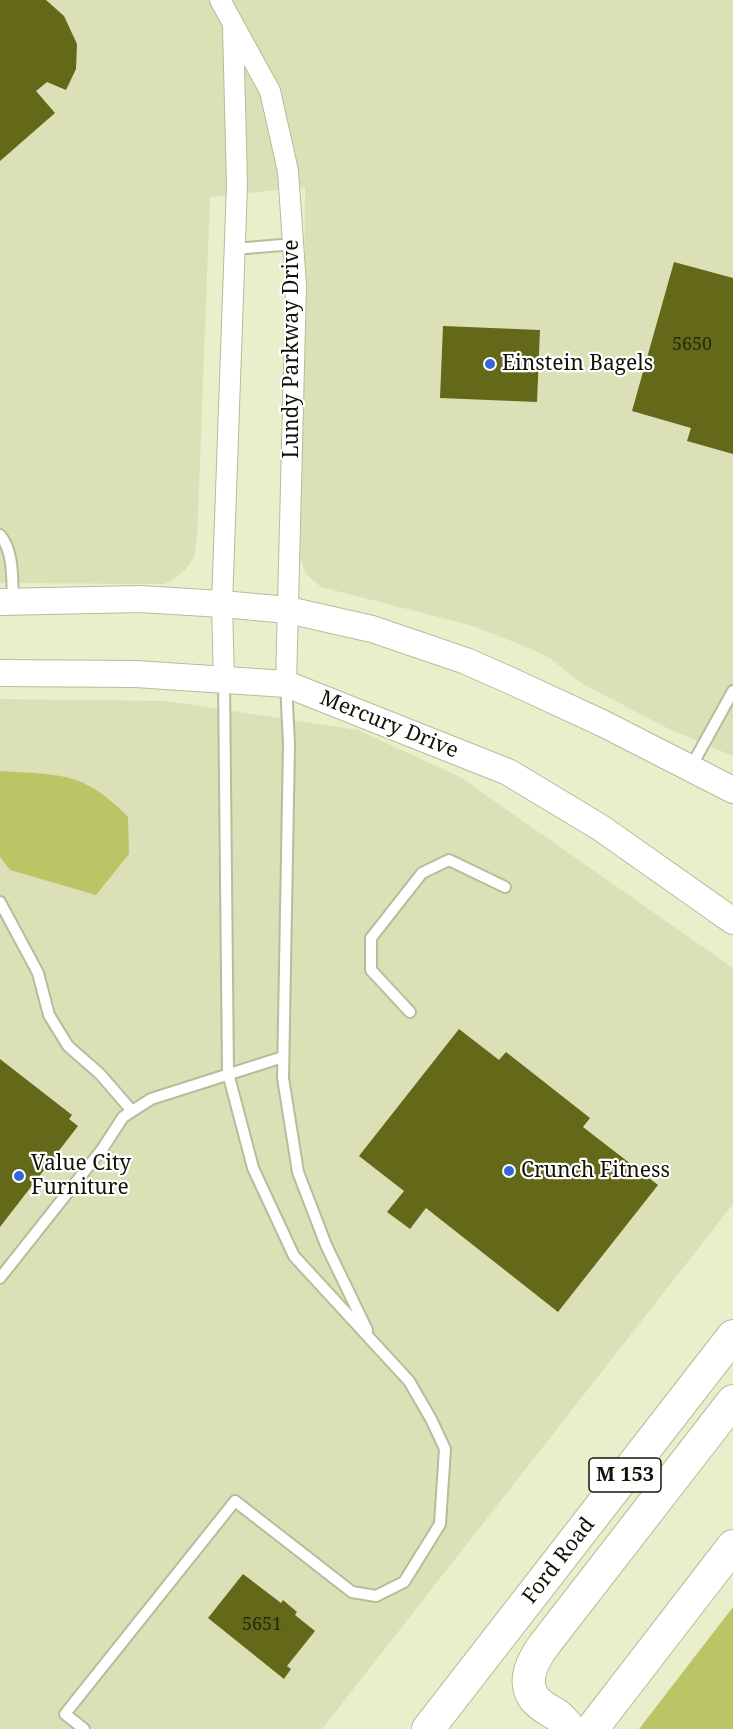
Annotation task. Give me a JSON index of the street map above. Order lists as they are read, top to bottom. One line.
{"streets":{"main road":["M 153","Ford Road"],"street":["Lundy Parkway Drive","Mercury Drive"]},"crossings":[["Lundy Parkway Drive","Mercury Drive"]],"places":["Einstein Bagels","Crunch Fitness","Value City Furniture"],"house_numbers":["5650","5651"]}
